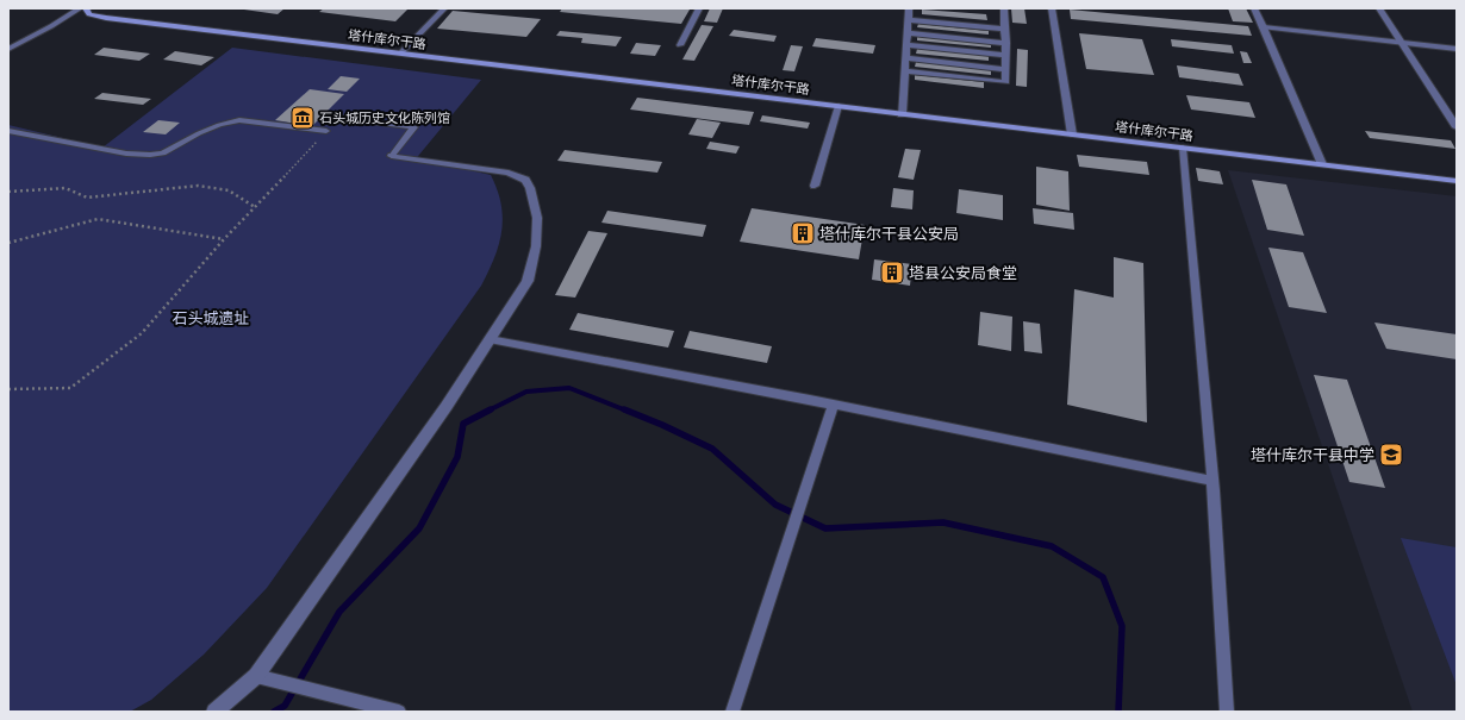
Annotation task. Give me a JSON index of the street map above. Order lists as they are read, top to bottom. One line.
{"streets":{"main road":["塔什库尔干路"]},"parks":["石头城遗址"],"places":{"museum":["石头城历史文化陈列馆"],"building":["塔什库尔干县公安局","塔县公安局食堂"],"school or university":["塔什库尔干县中学"]}}
